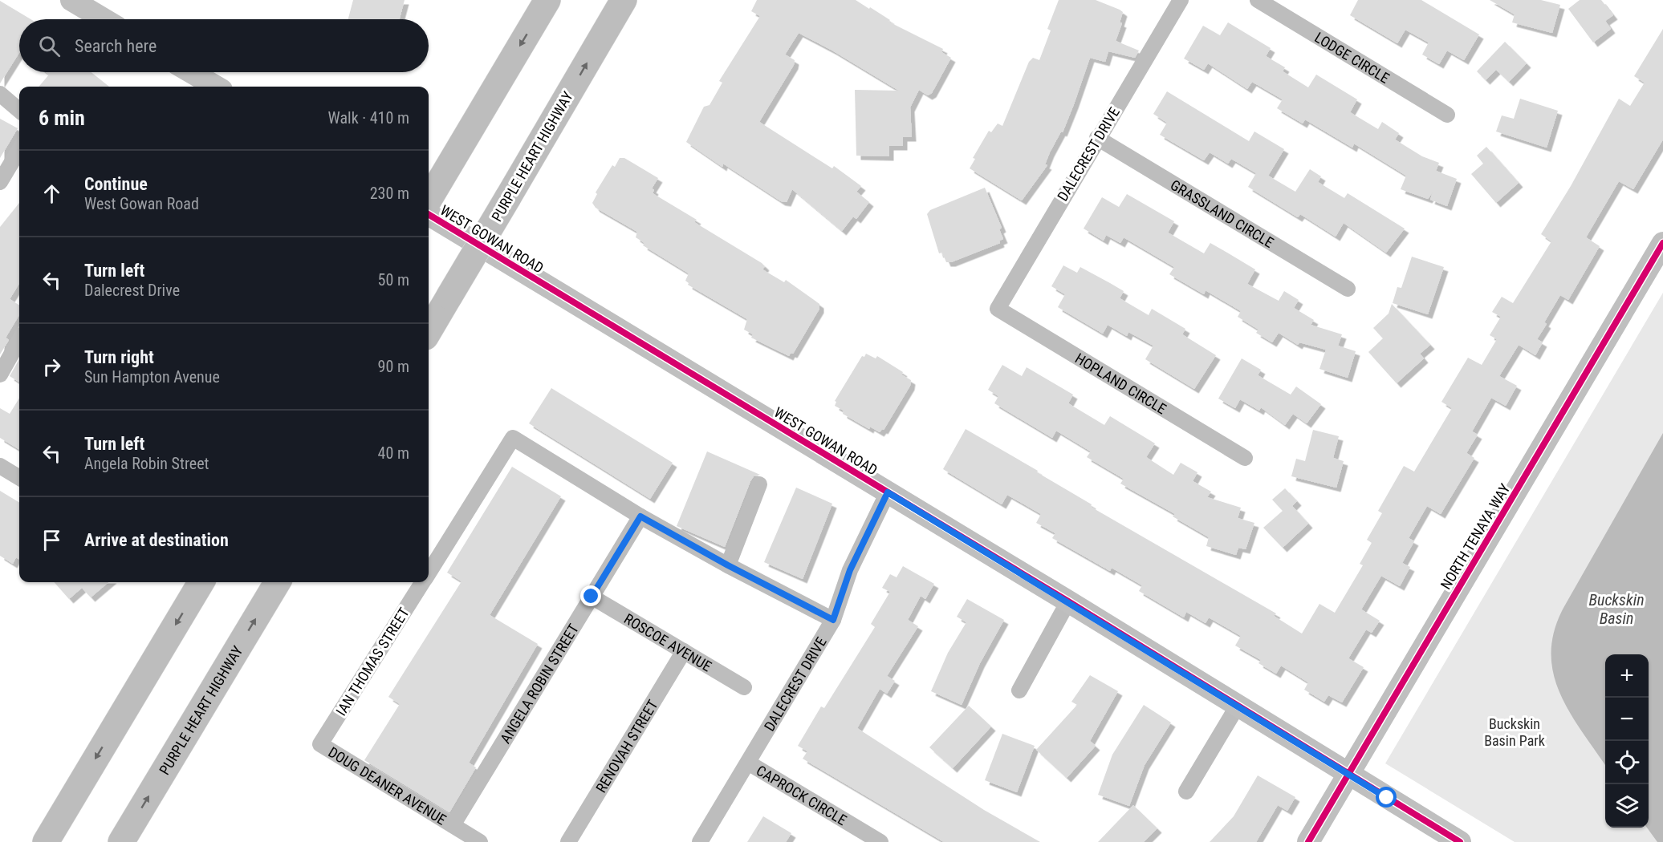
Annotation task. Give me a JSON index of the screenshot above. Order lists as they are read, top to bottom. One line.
{"streets":{"highway":["PURPLE HEART HIGHWAY"],"street":["LODGE CIRCLE","DALECREST DRIVE","GRASSLAND CIRCLE","WEST GOWAN ROAD","HOPLAND CIRCLE","NORTH TENAYA WAY","ROSCOE AVENUE","IAN THOMAS STREET","ANGELA ROBIN STREET","RENOVAH STREET","DOUG DEANER AVENUE","CAPROCK CIRCLE"]},"crossings":[["DALECREST DRIVE","GRASSLAND CIRCLE"],["DALECREST DRIVE","WEST GOWAN ROAD"],["DALECREST DRIVE","HOPLAND CIRCLE"],["DALECREST DRIVE","CAPROCK CIRCLE"],["WEST GOWAN ROAD","NORTH TENAYA WAY"],["ROSCOE AVENUE","ANGELA ROBIN STREET"],["ROSCOE AVENUE","RENOVAH STREET"],["IAN THOMAS STREET","ANGELA ROBIN STREET"],["IAN THOMAS STREET","DOUG DEANER AVENUE"],["ANGELA ROBIN STREET","DOUG DEANER AVENUE"]],"water":["Buckskin Basin"],"parks":["Buckskin Basin Park"],"page":{"search":"Search here","heading":["6 min","Walk · 410 m"],"list":[["Continue","West Gowan Road","230 m"],["Turn left","Dalecrest Drive","50 m"],["Turn right","Sun Hampton Avenue","90 m"],["Turn left","Angela Robin Street","40 m"],"Arrive at destination"],"map_buttons":["+","−"]}}
